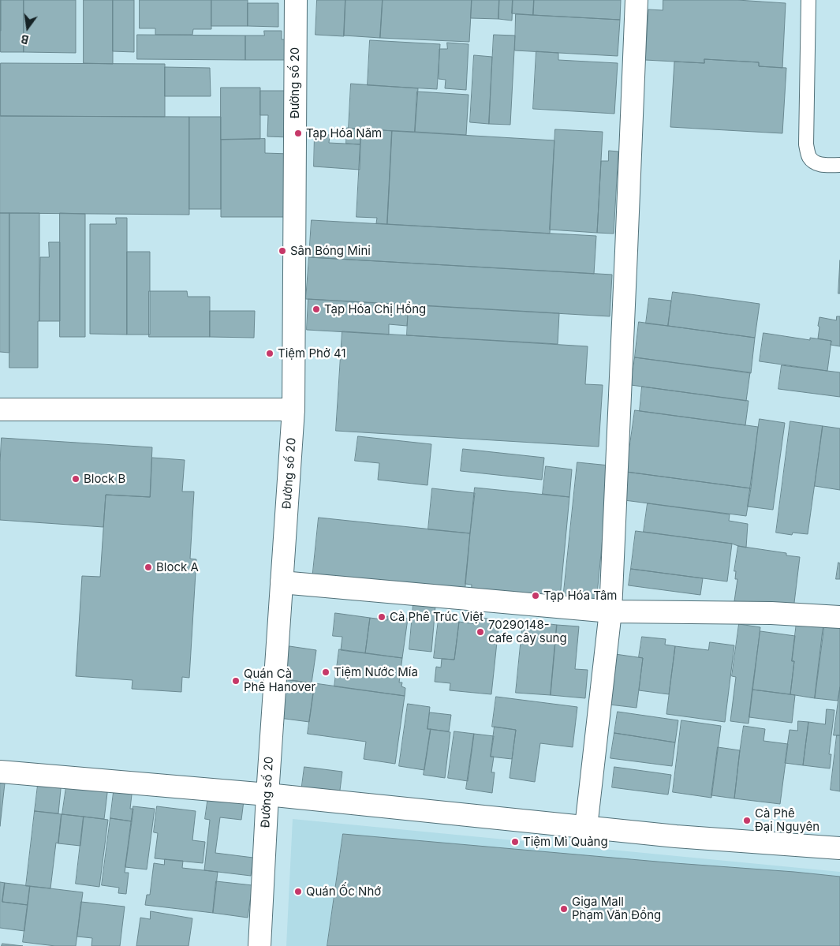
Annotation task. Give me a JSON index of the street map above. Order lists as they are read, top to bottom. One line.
{"streets":{"street":["Đường số 20"]},"places":["Tạp Hóa Năm","Sân Bóng Mini","Tạp Hóa Chị Hồng","Tiệm Phở 41","Block B","Block A","Tạp Hóa Tâm","Cà Phê Trúc Việt","70290148- cafe cây sung","Tiệm Nước Mía","Quán Cà Phê Hanover","Cà Phê Đại Nguyên","Tiệm Mì Quảng","Quán Ốc Nhớ","Giga Mall Phạm Văn Đồng"],"north":"bottom"}
